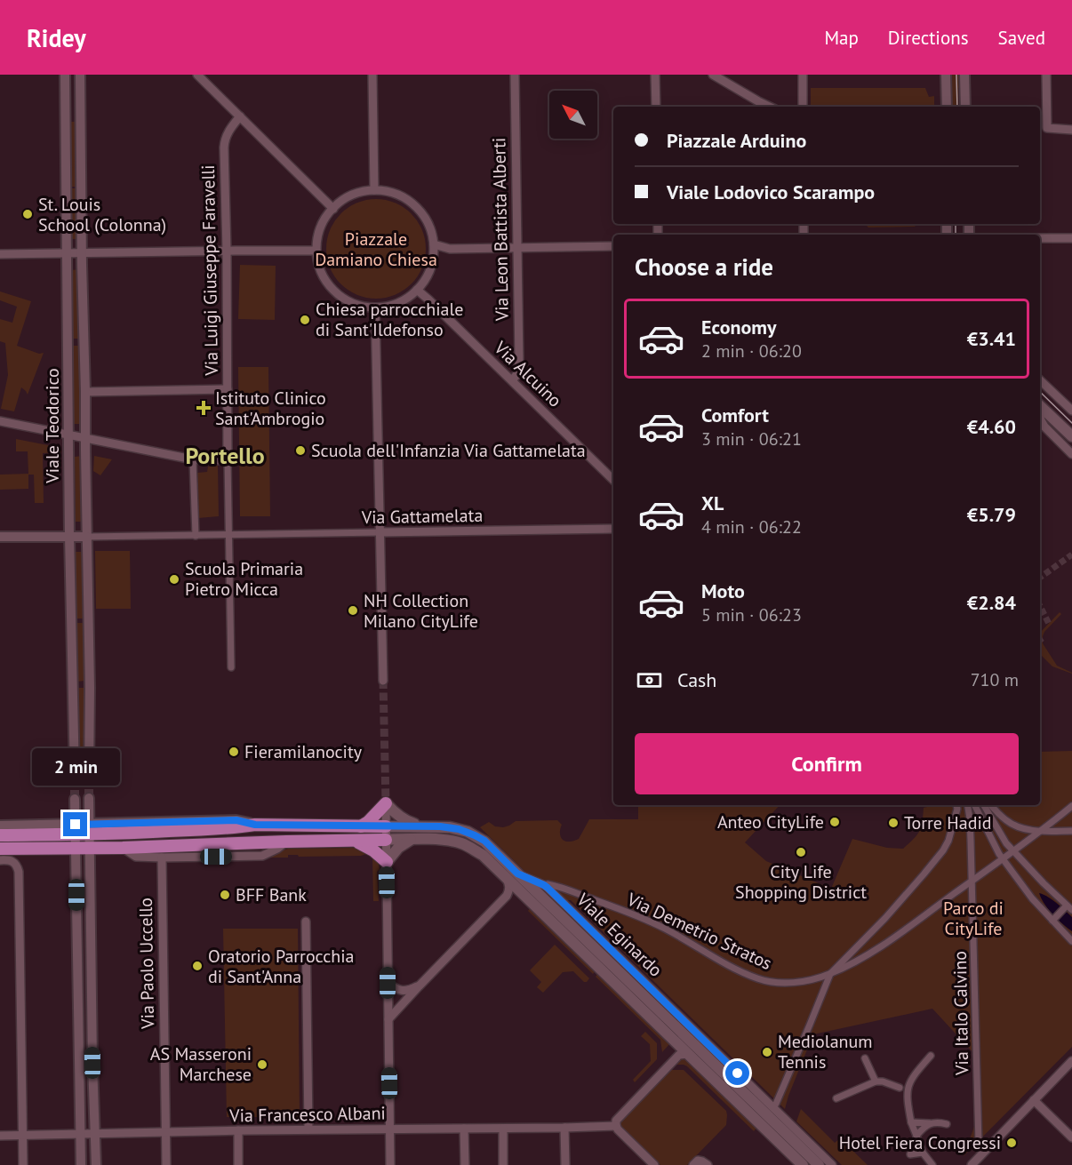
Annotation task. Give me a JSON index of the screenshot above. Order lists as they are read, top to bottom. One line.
{"streets":{"main road":["Viale Eginardo"],"street":["Via Leon Battista Alberti","Via Luigi Giuseppe Faravelli","Via Alcuino","Viale Teodorico","Via Gattamelata","Via Demetrio Stratos","Via Paolo Uccello","Via Italo Calvino","Via Francesco Albani"]},"crossings":[["Via Leon Battista Alberti","Via Alcuino"],["Via Demetrio Stratos","Via Italo Calvino"],["Via Paolo Uccello","Via Francesco Albani"]],"districts":["Portello"],"parks":["Piazzale Damiano Chiesa","Parco di CityLife"],"places":{"other":["St. Louis School (Colonna)","Chiesa parrocchiale di Sant'Ildefonso","Scuola dell'Infanzia Via Gattamelata","Scuola Primaria Pietro Micca","NH Collection Milano CityLife","Fieramilanocity","Anteo CityLife","Torre Hadid","City Life Shopping District","BFF Bank","Oratorio Parrocchia di Sant'Anna","Mediolanum Tennis","AS Masseroni Marchese","Hotel Fiera Congressi"],"health":["Istituto Clinico Sant'Ambrogio"]},"north":"top left","page":{"header":"Ridey","nav":["Map","Directions","Saved"],"banner":["Piazzale Arduino","Viale Lodovico Scarampo"],"heading":"Choose a ride","list":[{"name":"Economy","note":"2 min · 06:20","value":"€3.41"},{"name":"Comfort","note":"3 min · 06:21","value":"€4.60"},{"name":"XL","note":"4 min · 06:22","value":"€5.79"},{"name":"Moto","note":"5 min · 06:23","value":"€2.84"}],"pay":["Cash","710 m"],"buttons":"Confirm","bubble":"2 min"}}
